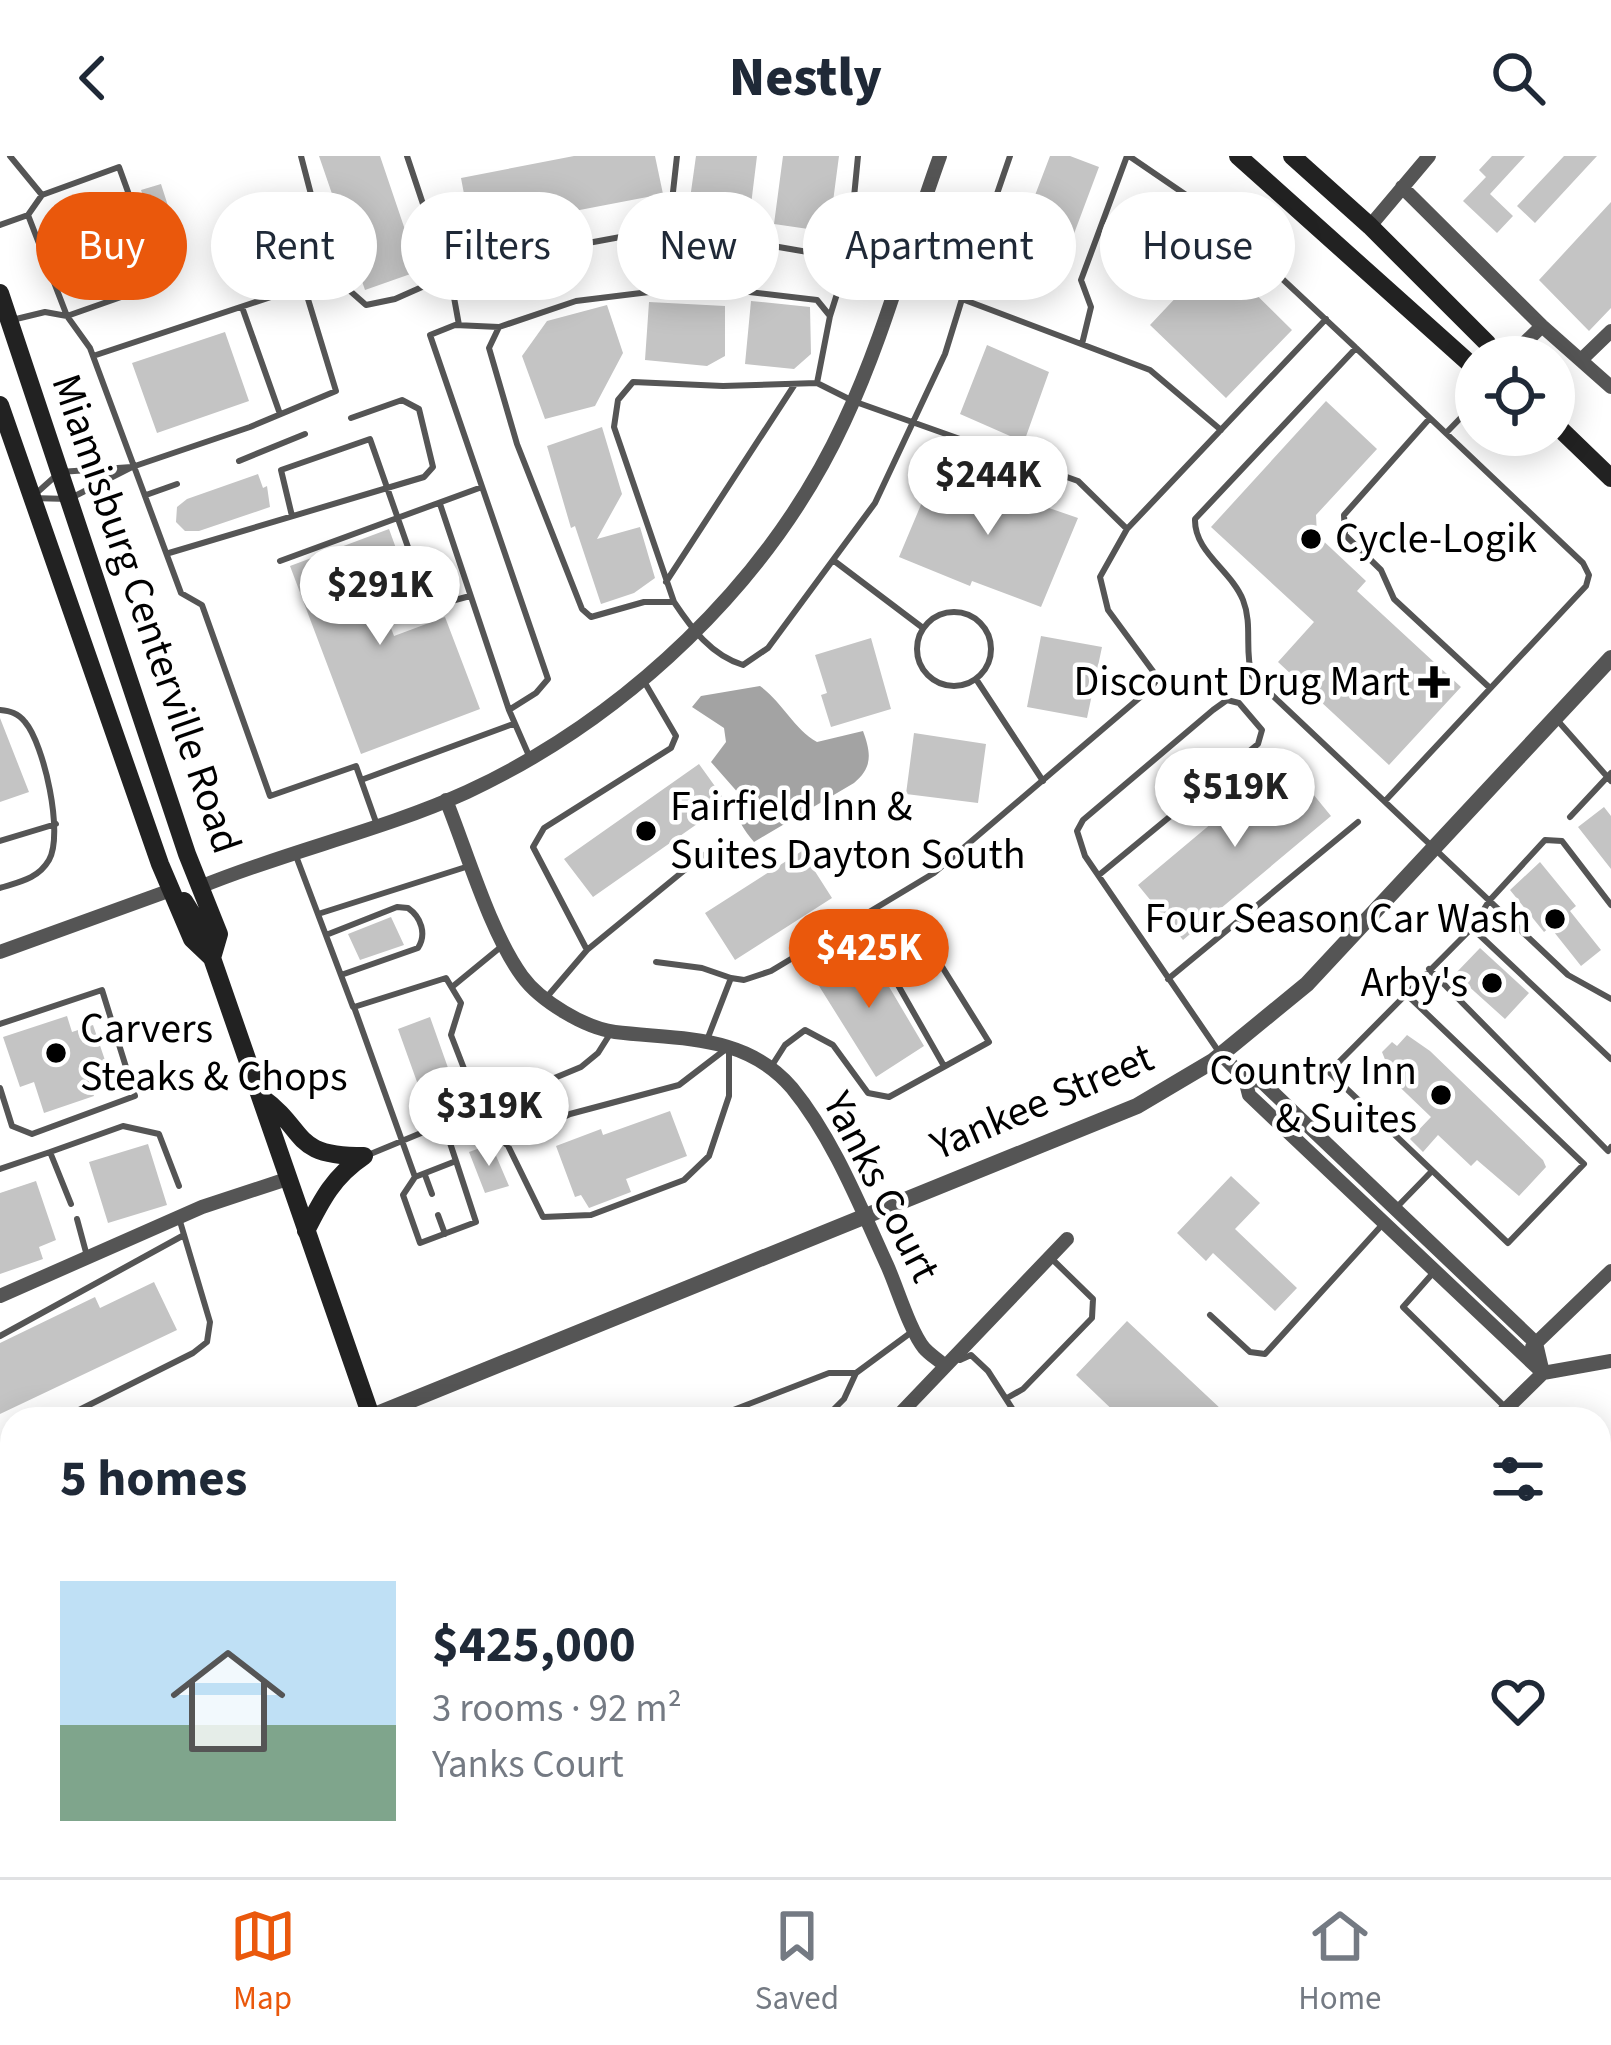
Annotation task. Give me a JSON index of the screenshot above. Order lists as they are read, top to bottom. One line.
{"streets":{"main road":["Miamisburg Centerville Road"],"street":["Yankee Street","Yanks Court"]},"crossings":[["Yankee Street","Yanks Court"]],"places":{"other":["Cycle-Logik","Fairfield Inn & Suites Dayton South","Four Season Car Wash","Arby's","Carvers Steaks & Chops","Country Inn & Suites"],"health":["Discount Drug Mart"]},"page":{"header":"Nestly","chip":["Buy","Rent","Filters","New","Apartment","House"],"price":["$244K","$291K","$519K","$425K","$319K"],"heading":"5 homes","list":[{"name":"$425,000","note":"3 rooms · 92 m² · Yanks Court"}],"tabs":["Map","Saved","Home"]}}
